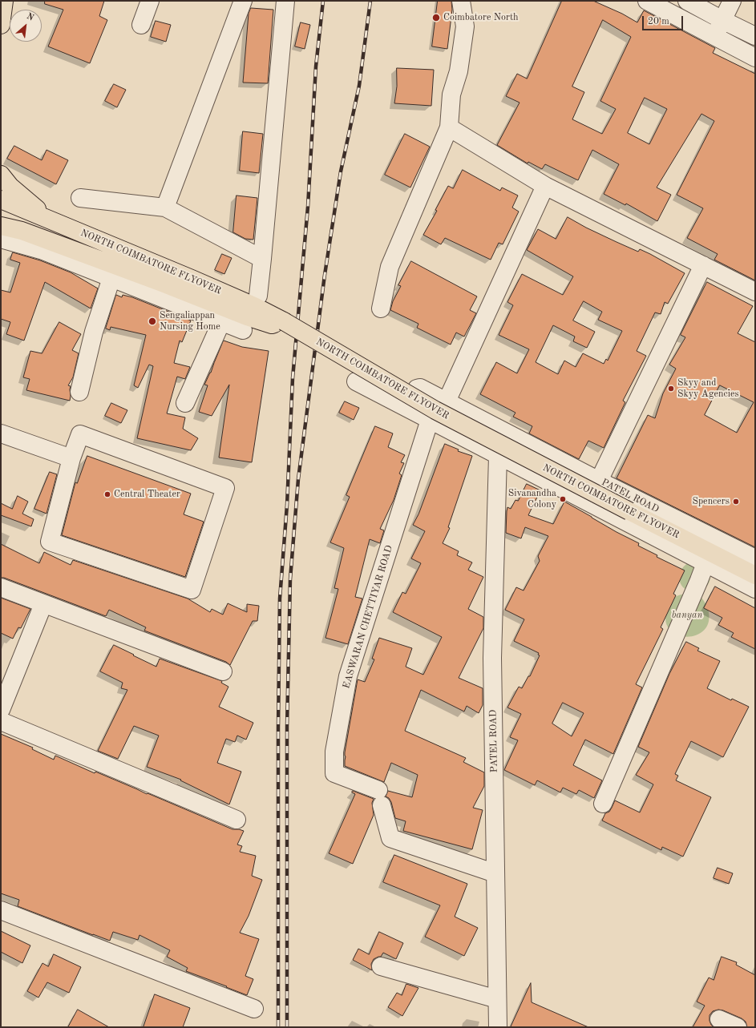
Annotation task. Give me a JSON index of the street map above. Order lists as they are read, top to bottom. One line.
{"streets":{"main road":["NORTH COIMBATORE FLYOVER"],"street":["PATEL ROAD","EASWARAN CHETTIYAR ROAD"]},"crossings":[["PATEL ROAD","EASWARAN CHETTIYAR ROAD"]],"parks":["banyan"],"places":["Coimbatore North","Sengaliappan Nursing Home","Skyy and Skyy Agencies","Central Theater","Sivanandha Colony","Spencers"],"scale_bar":"20 m","north":"top right"}
